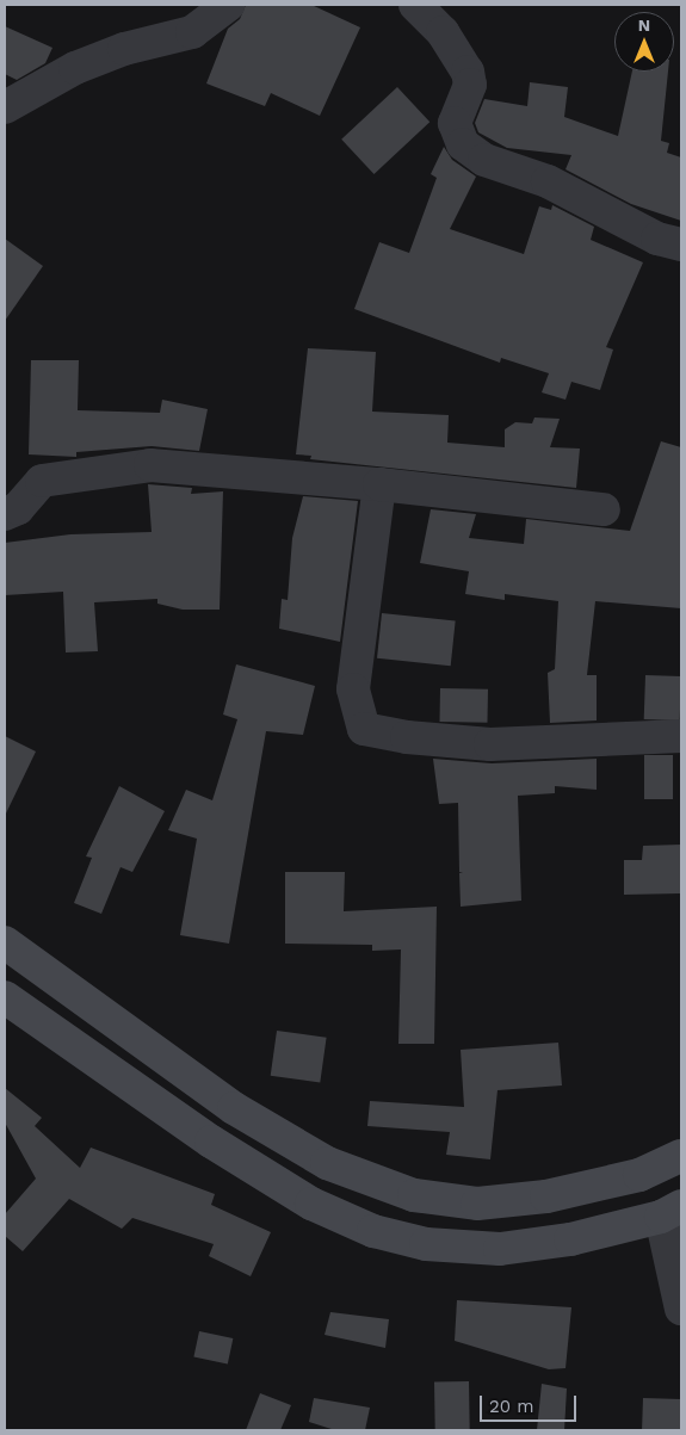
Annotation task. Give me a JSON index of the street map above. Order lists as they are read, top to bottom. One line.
{"scale_bar":"20 m","north":"top"}
